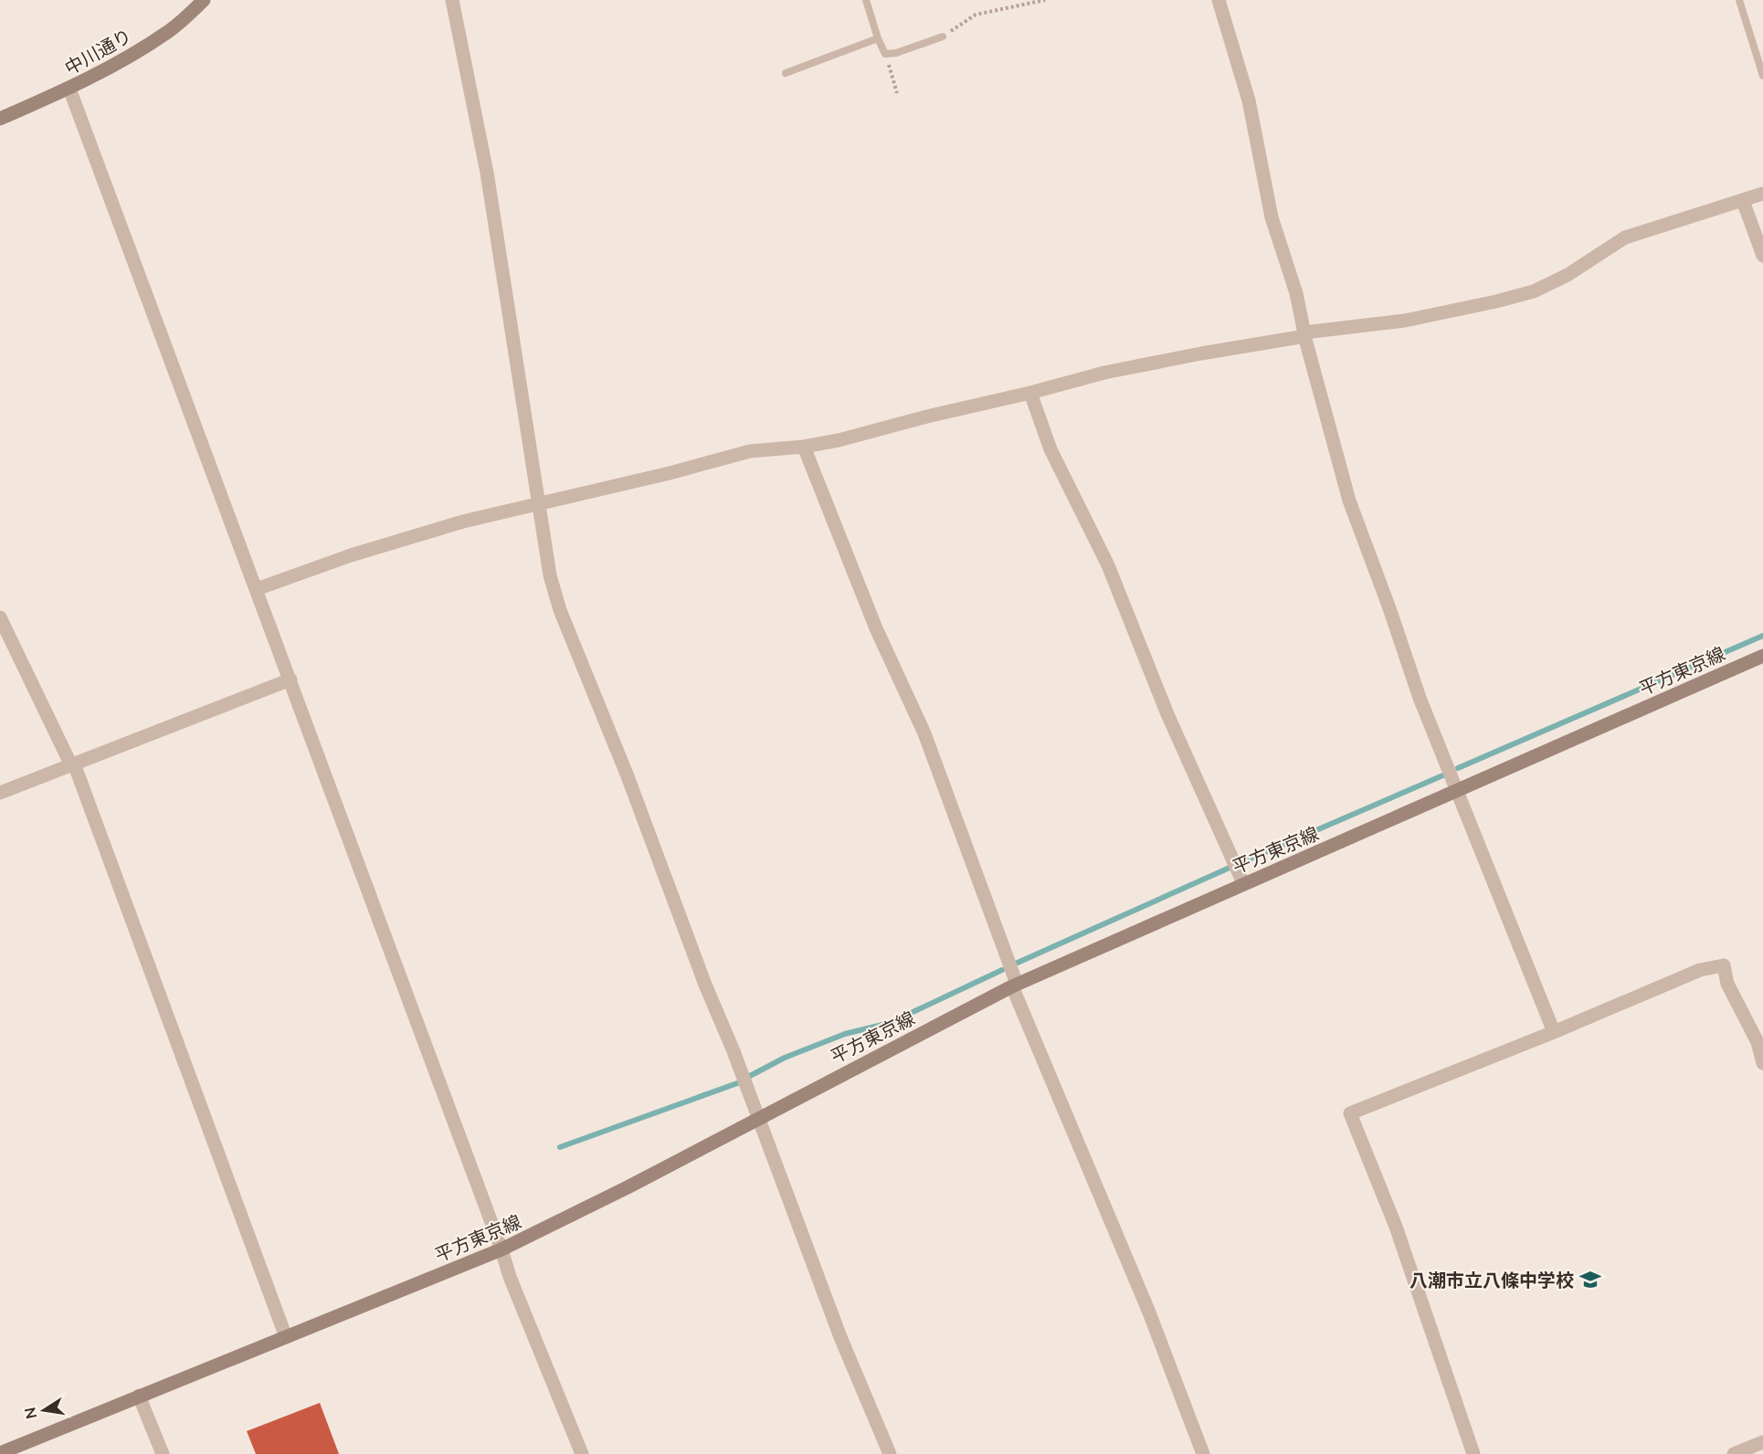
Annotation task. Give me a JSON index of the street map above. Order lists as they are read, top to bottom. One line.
{"streets":{"main road":["中川通り","平方東京線"]},"places":{"school or university":["八潮市立八條中学校"]},"north":"left"}
